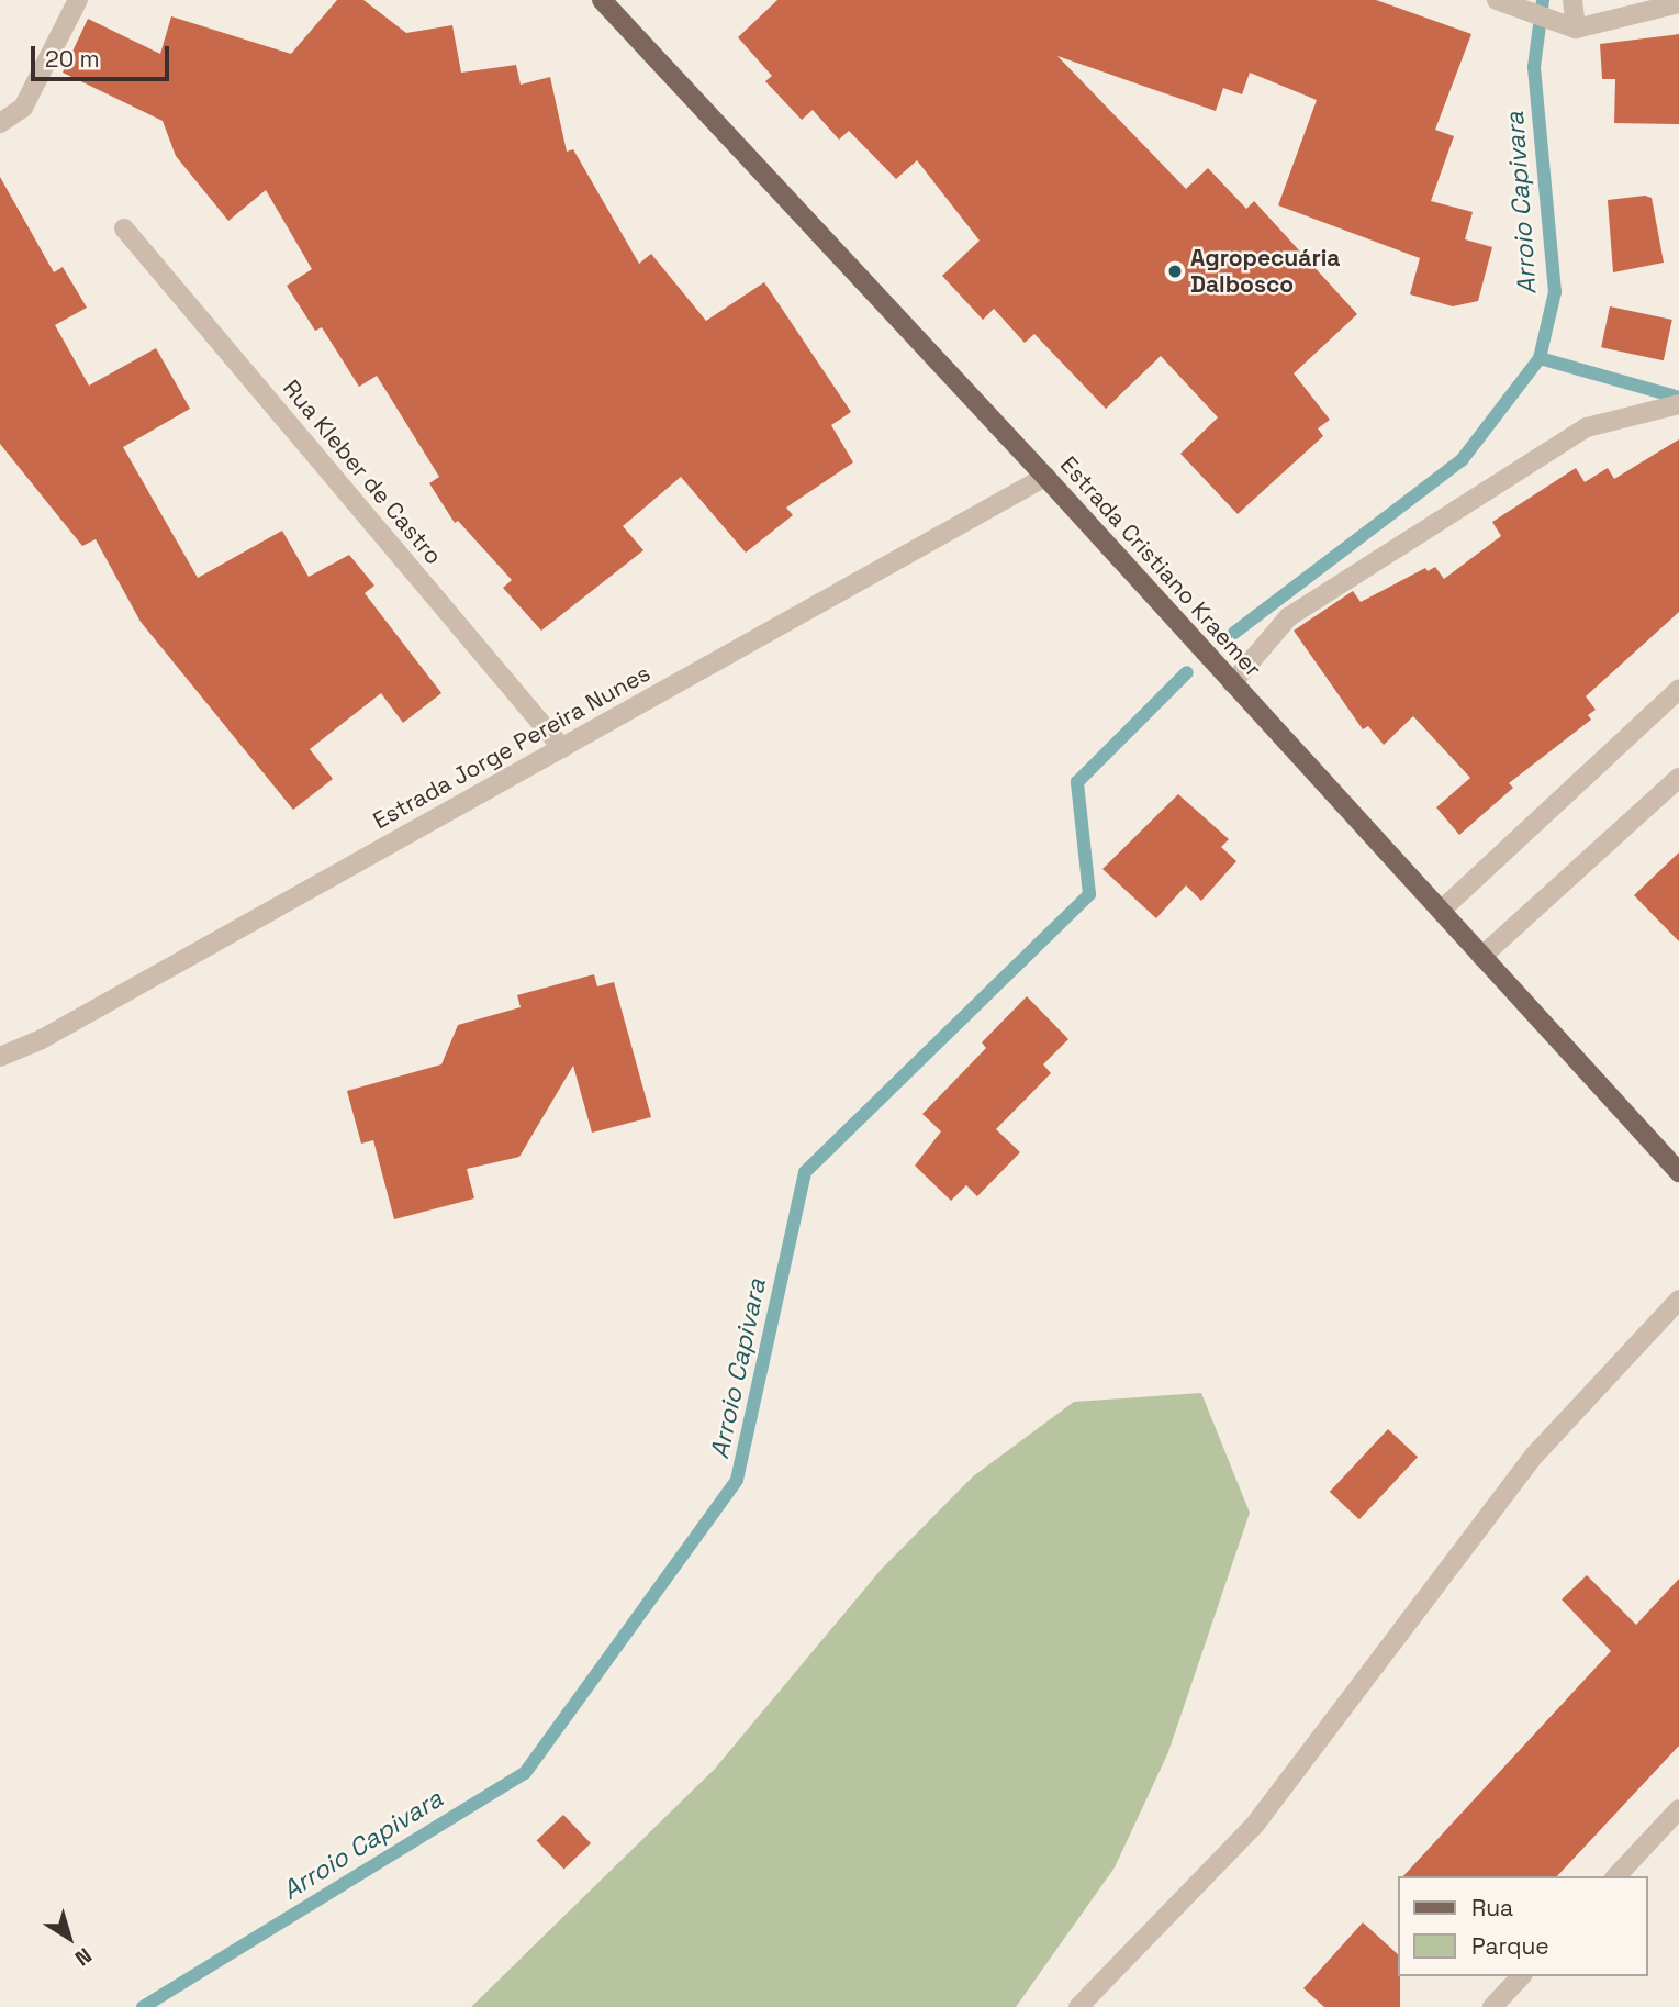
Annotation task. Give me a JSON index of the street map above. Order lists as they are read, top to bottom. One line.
{"streets":{"main road":["Estrada Cristiano Kraemer"],"street":["Rua Kleber de Castro","Estrada Jorge Pereira Nunes"]},"crossings":[["Rua Kleber de Castro","Estrada Jorge Pereira Nunes"],["Estrada Cristiano Kraemer","Estrada Jorge Pereira Nunes"]],"water":["Arroio Capivara"],"places":["Agropecuária Dalbosco"],"legend":["Rua","Parque"],"scale_bar":"20 m","north":"bottom right"}
